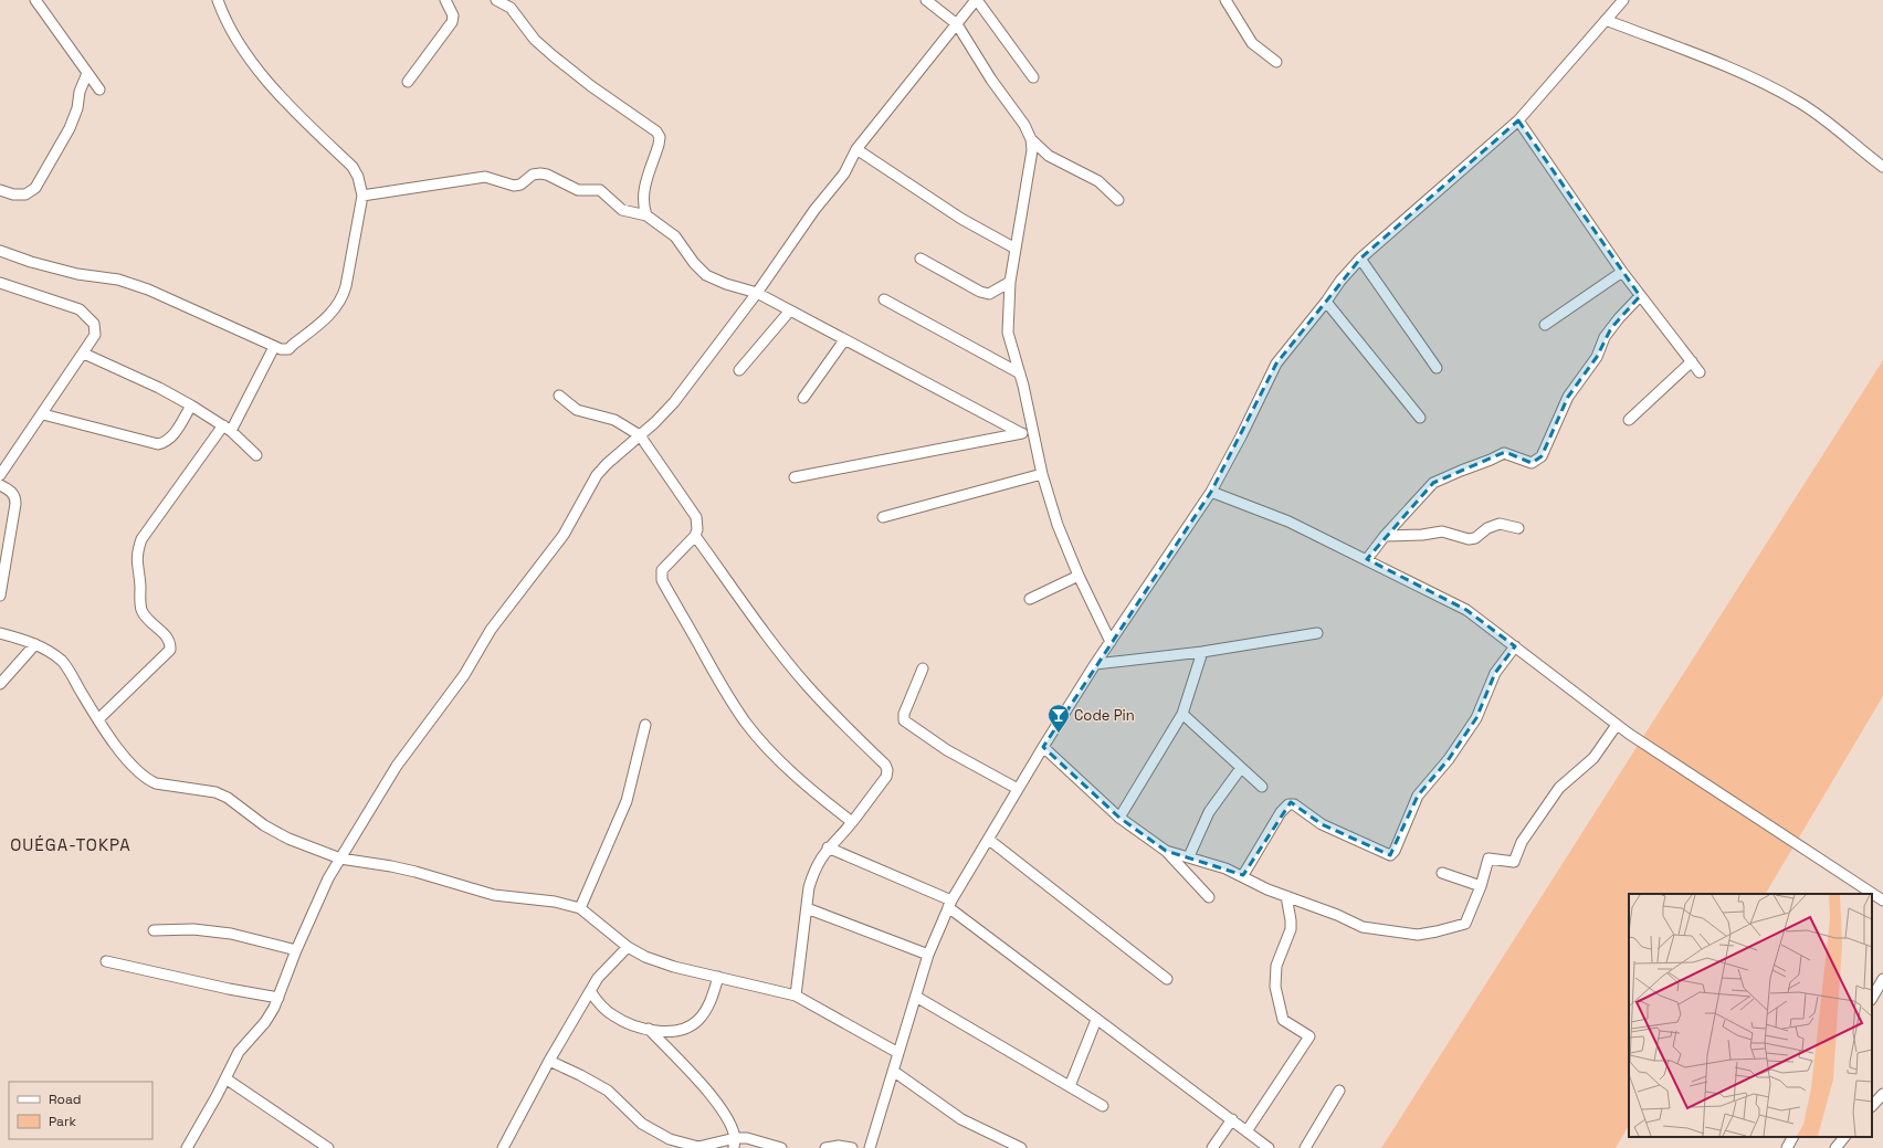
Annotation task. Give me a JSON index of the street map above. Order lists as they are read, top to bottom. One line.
{"districts":["OUÉGA-TOKPA"],"places":{"bar":["Code Pin"]},"legend":["Road","Park"]}
